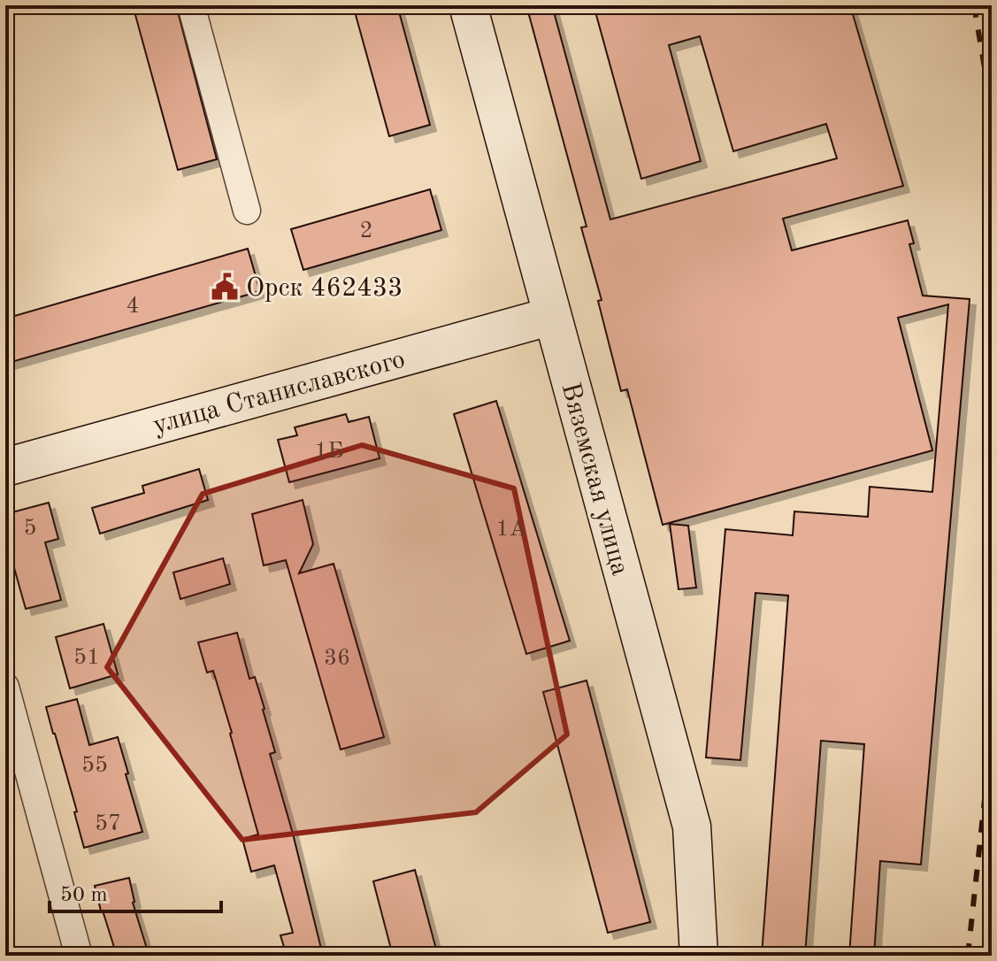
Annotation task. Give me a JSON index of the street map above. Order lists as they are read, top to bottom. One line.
{"streets":{"main road":["улица Станиславского","Вяземская улица"]},"crossings":[["улица Станиславского","Вяземская улица"]],"places":{"public building":["Орск 462433"]},"house_numbers":["2","4","1Б","5","1А","51","36","55","57"],"scale_bar":"50 m"}
